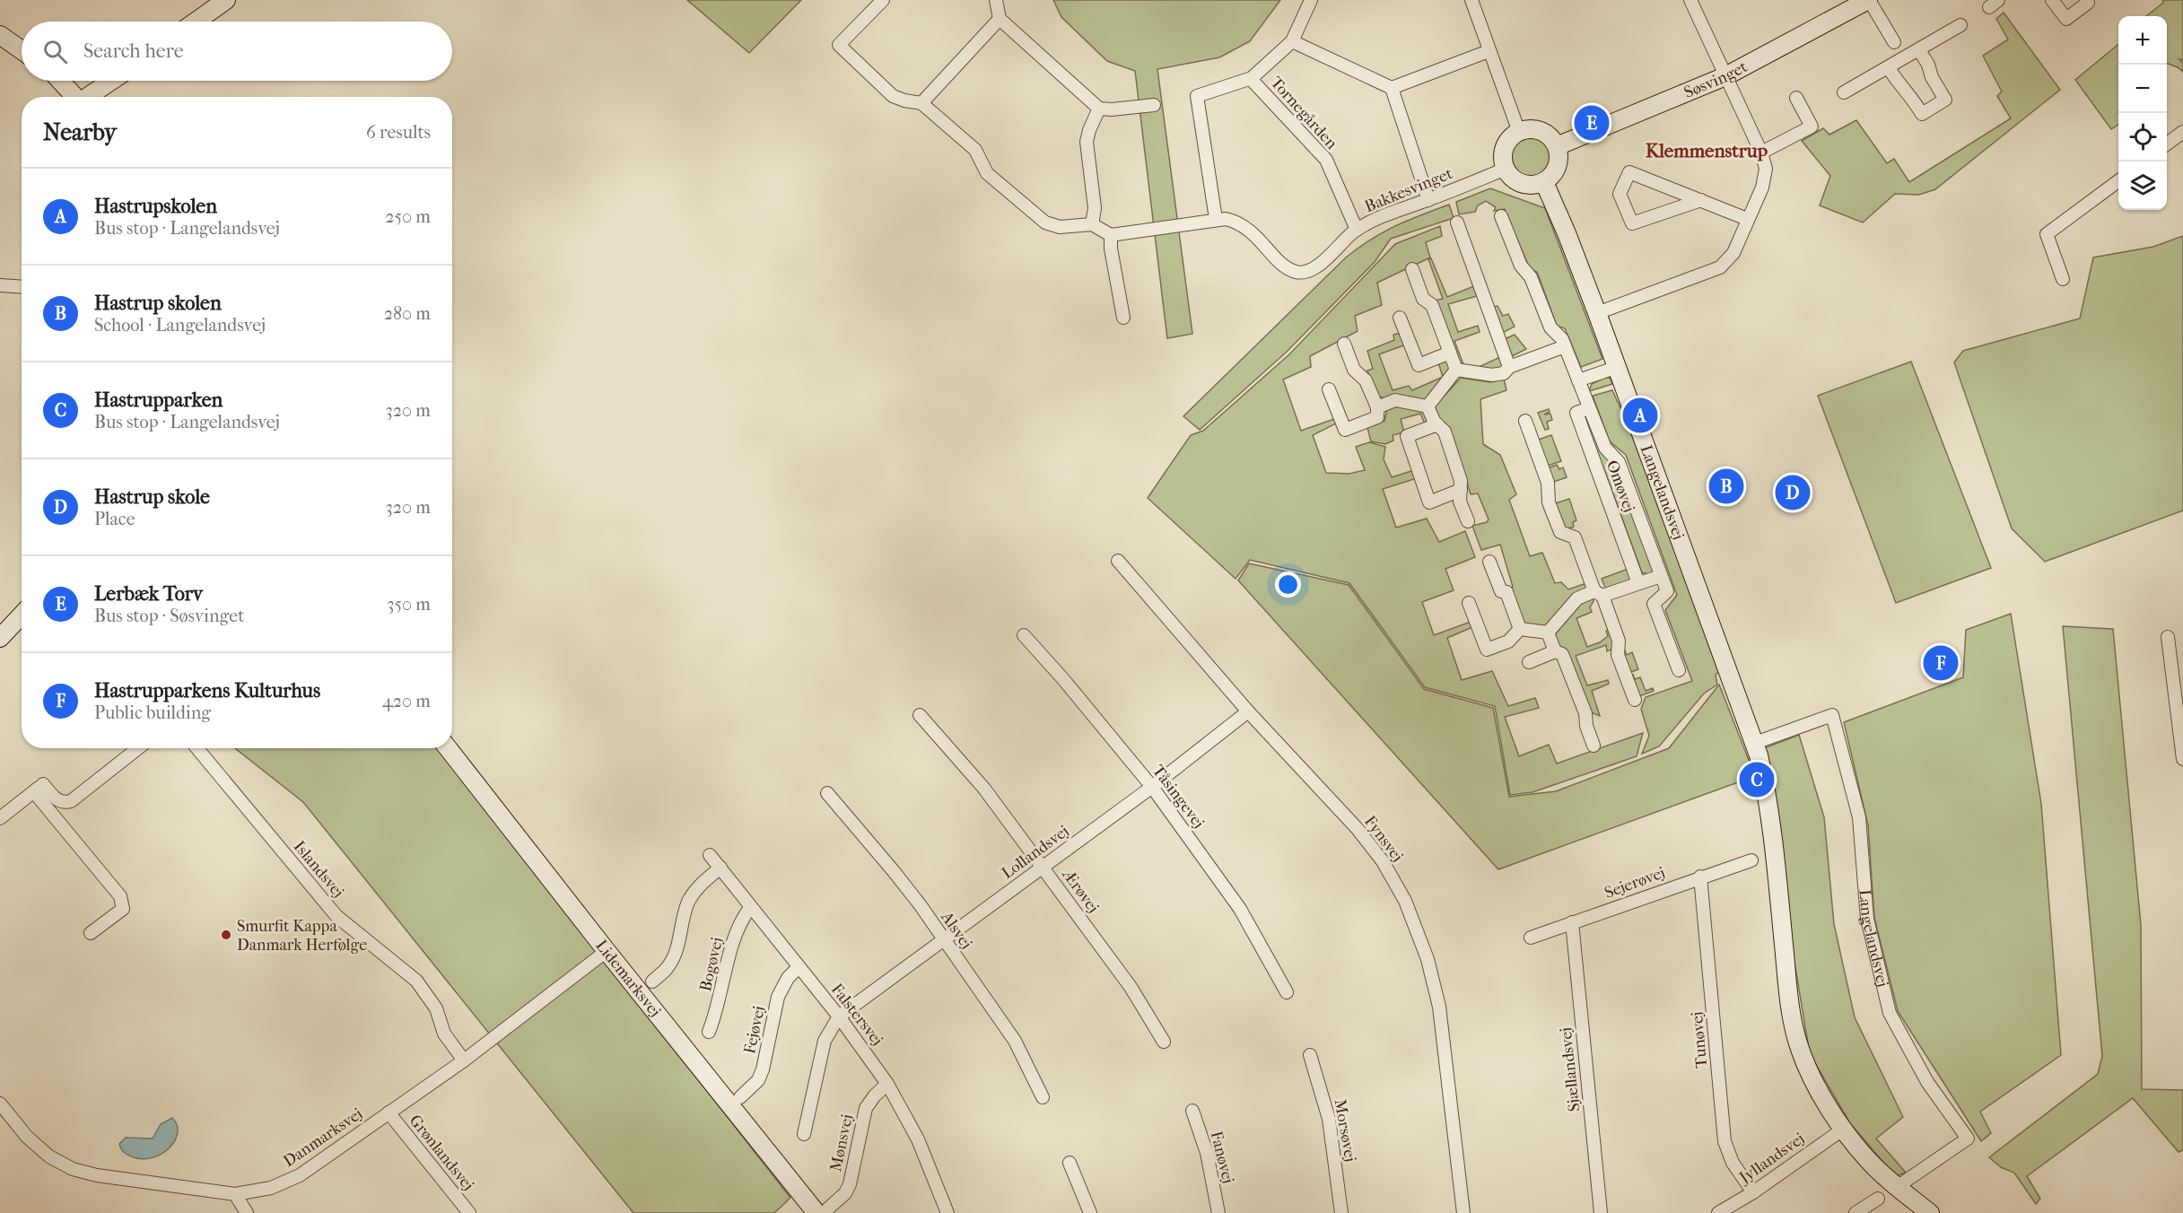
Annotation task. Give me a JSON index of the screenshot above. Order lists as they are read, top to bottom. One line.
{"streets":{"street":["Søsvinget","Tornegården","Bakkesvinget","Omøvej","Langelandsvej","Tåsingevej","Fynsvej","Lollandsvej","Islandsvej","Sejerøvej","Ærøvej","Alsvej","Bogøvej","Lidemarksvej","Falstersvej","Fejøvej","Tunøvej","Sjællandsvej","Morsøvej","Danmarksvej","Mønsvej","Grønlandsvej","Fanøvej","Jyllandsvej"]},"crossings":[["Søsvinget","Bakkesvinget"],["Søsvinget","Langelandsvej"],["Tornegården","Bakkesvinget"],["Bakkesvinget","Langelandsvej"],["Langelandsvej","Jyllandsvej"],["Tåsingevej","Lollandsvej"],["Fynsvej","Lollandsvej"],["Lollandsvej","Ærøvej"],["Lollandsvej","Alsvej"],["Lollandsvej","Falstersvej"],["Islandsvej","Danmarksvej"],["Sejerøvej","Tunøvej"],["Sejerøvej","Sjællandsvej"],["Bogøvej","Falstersvej"],["Lidemarksvej","Danmarksvej"],["Lidemarksvej","Mønsvej"],["Falstersvej","Fejøvej"],["Falstersvej","Mønsvej"],["Tunøvej","Jyllandsvej"],["Danmarksvej","Grønlandsvej"]],"districts":["Klemmenstrup"],"places":["Smurfit Kappa Danmark Herfølge"],"page":{"map_buttons":["+","−"],"search":"Search here","heading":["Nearby","6 results"],"pins":["E","A","B","D","F","C"],"list":[{"mark":"A","name":"Hastrupskolen","note":"Bus stop · Langelandsvej","value":"250 m"},{"mark":"B","name":"Hastrup skolen","note":"School · Langelandsvej","value":"280 m"},{"mark":"C","name":"Hastrupparken","note":"Bus stop · Langelandsvej","value":"320 m"},{"mark":"D","name":"Hastrup skole","note":"Place","value":"320 m"},{"mark":"E","name":"Lerbæk Torv","note":"Bus stop · Søsvinget","value":"350 m"},{"mark":"F","name":"Hastrupparkens Kulturhus","note":"Public building","value":"420 m"}]}}
